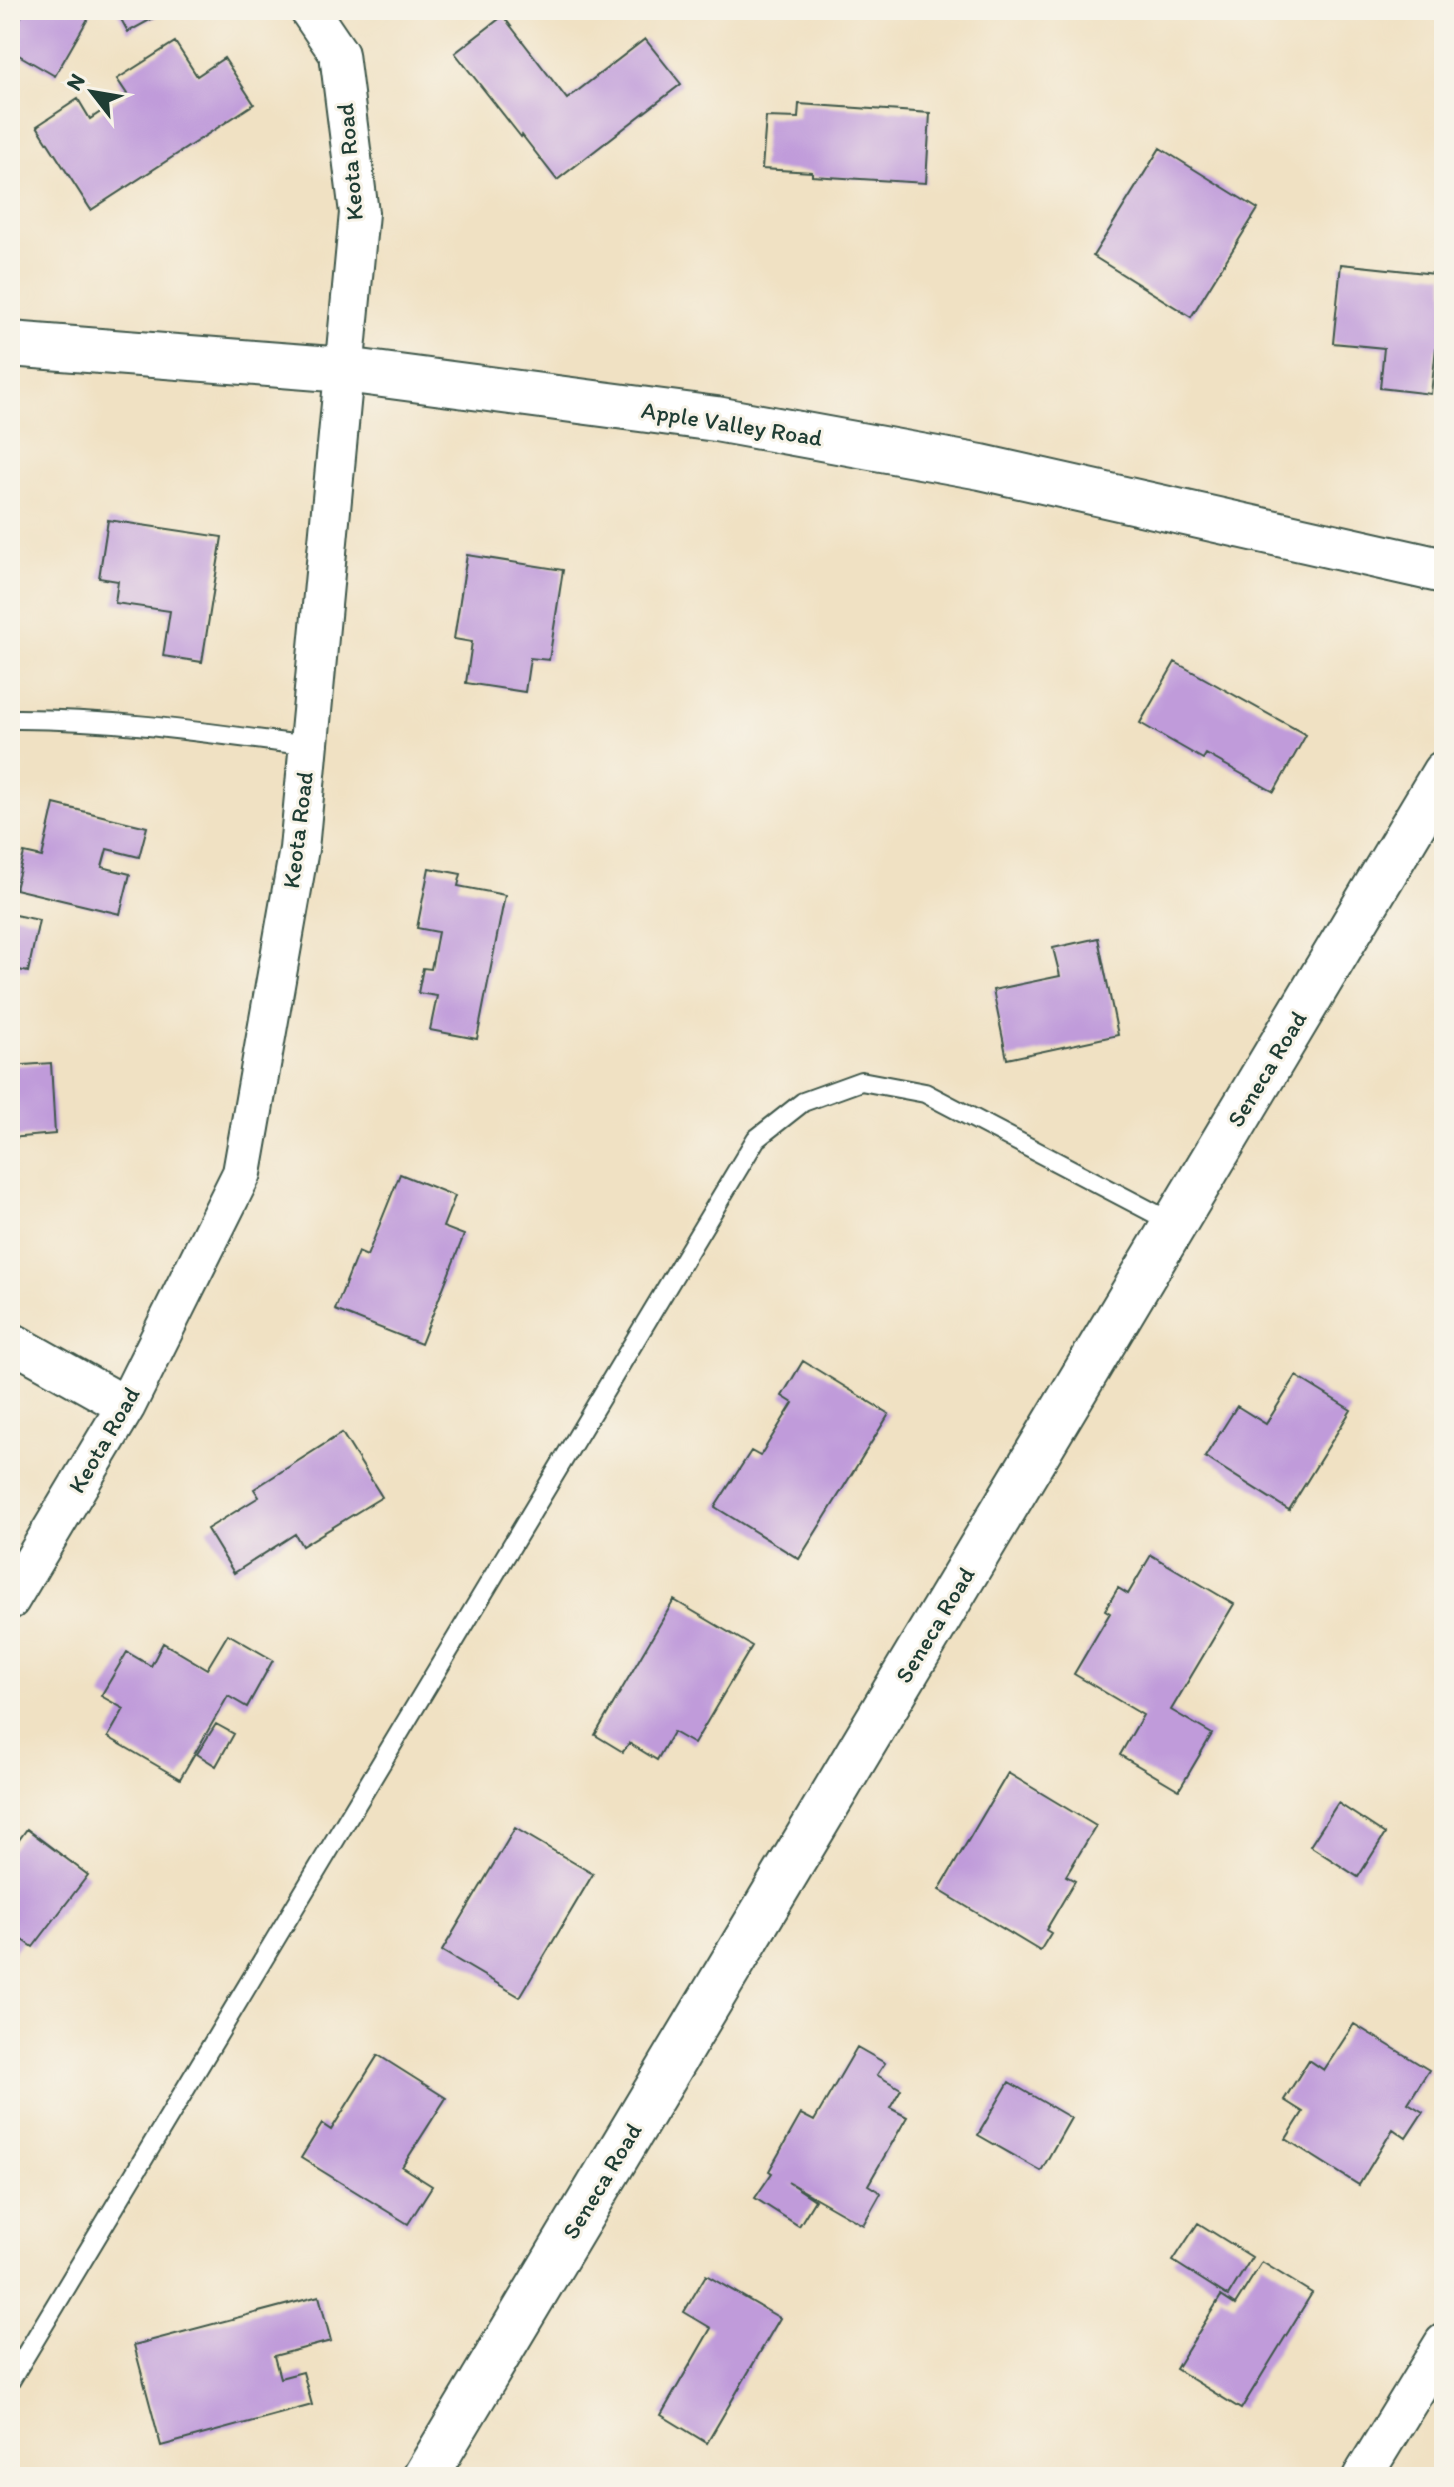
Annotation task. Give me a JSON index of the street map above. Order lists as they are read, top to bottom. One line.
{"streets":{"street":["Keota Road","Apple Valley Road","Seneca Road"]},"crossings":[["Keota Road","Apple Valley Road"]],"north":"top left"}
